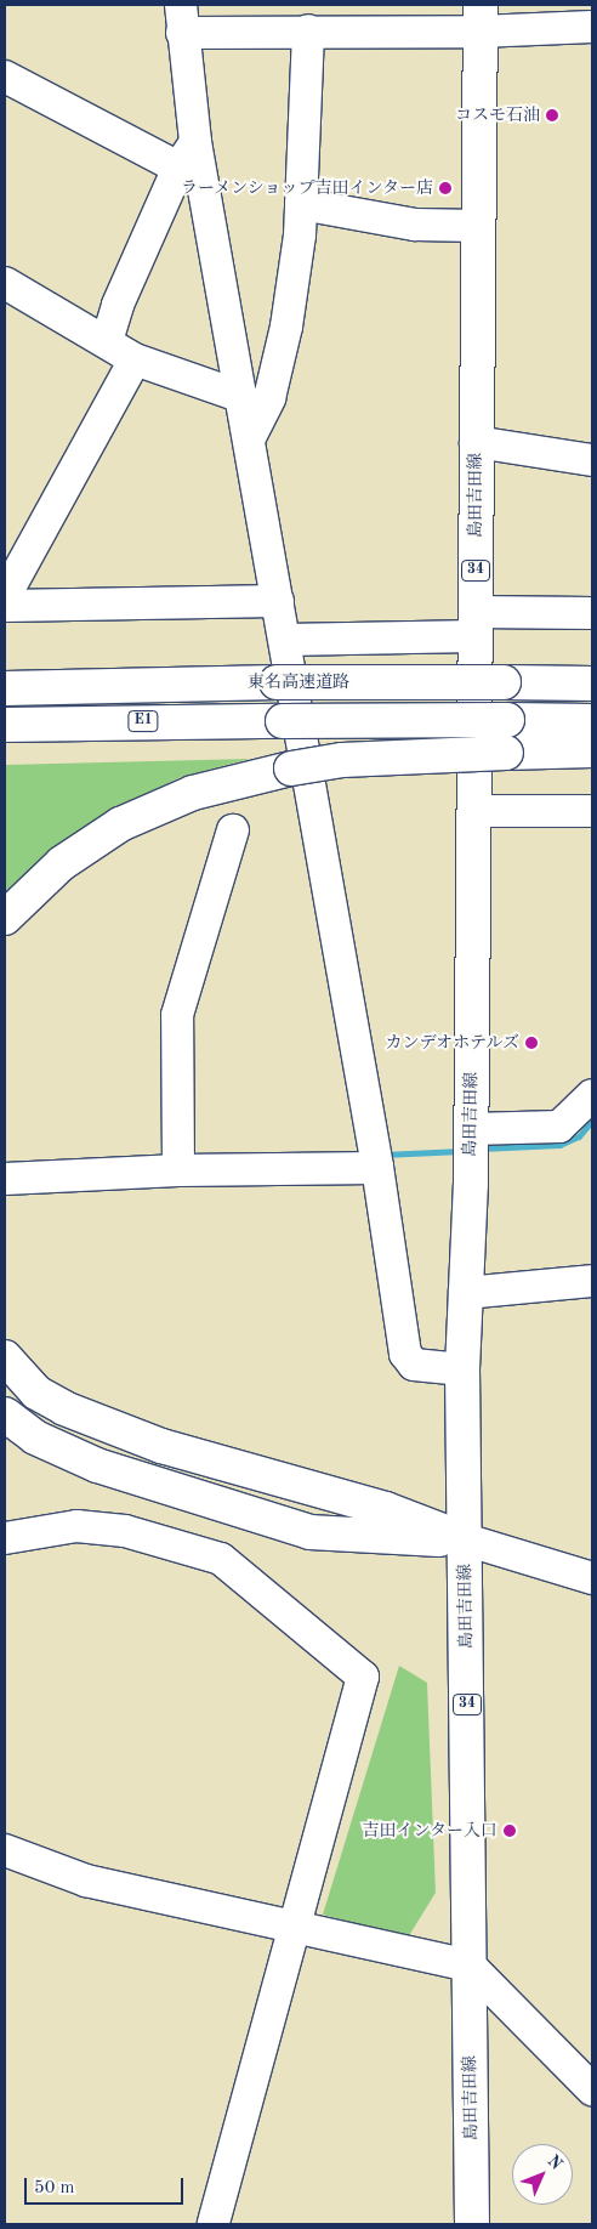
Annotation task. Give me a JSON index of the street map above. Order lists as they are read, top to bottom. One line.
{"streets":{"main road":["島田吉田線","34","東名高速道路","E1"]},"places":["コスモ石油","ラーメンショップ吉田インター店","カンデオホテルズ","吉田インター入口"],"scale_bar":"50 m","north":"top right"}
